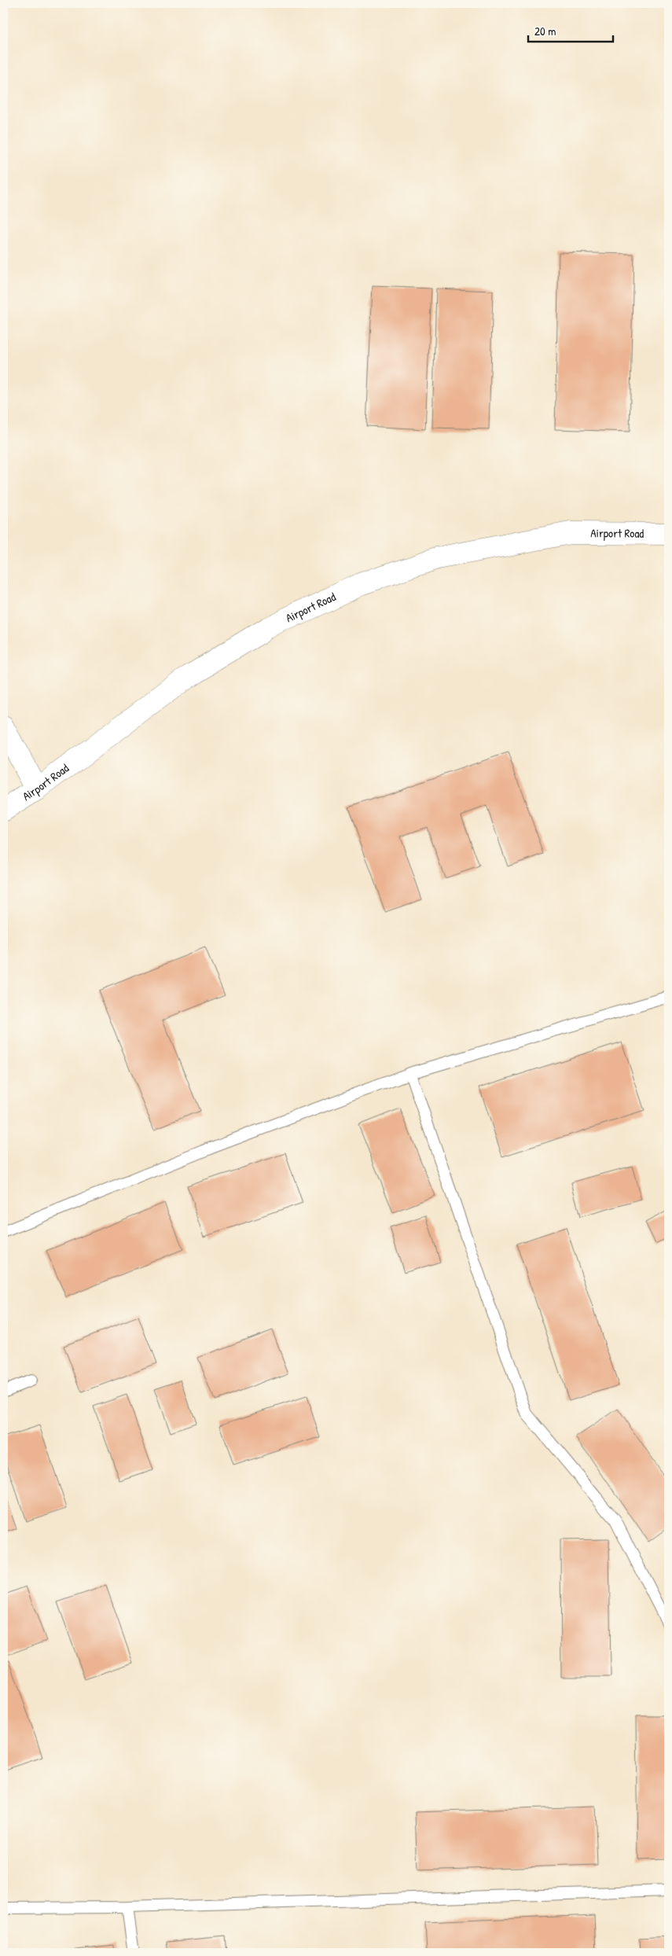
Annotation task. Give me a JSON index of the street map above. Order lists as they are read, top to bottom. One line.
{"streets":{"main road":["Airport Road"]},"scale_bar":"20 m"}
